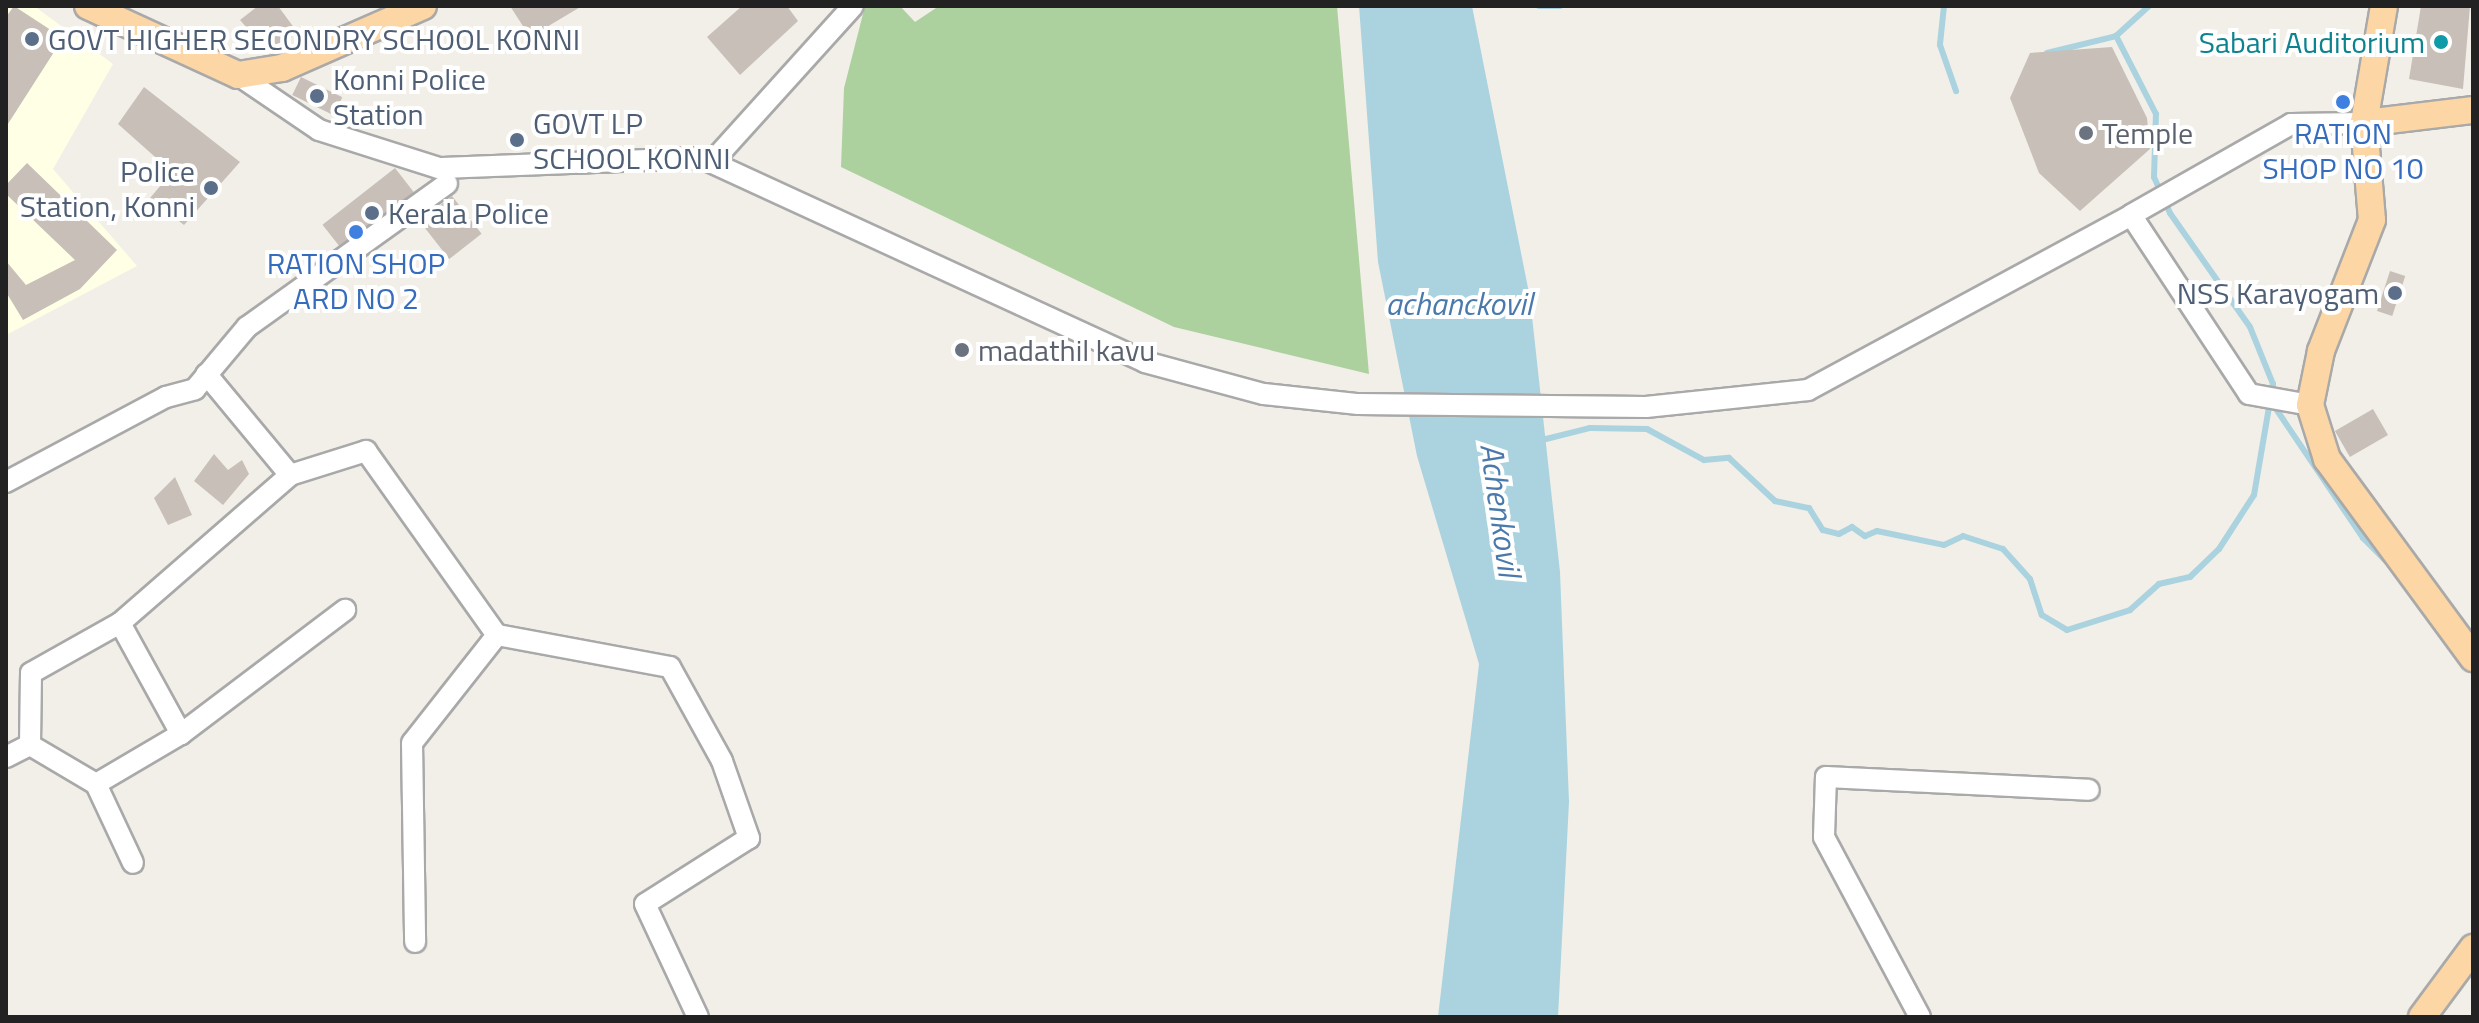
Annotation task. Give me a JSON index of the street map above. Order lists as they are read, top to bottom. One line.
{"water":["achanckovil","Achenkovil"],"places":["GOVT HIGHER SECONDRY SCHOOL KONNI","Sabari Auditorium","Konni Police Station","RATION SHOP NO 10","Temple","GOVT LP SCHOOL KONNI","Police Station, Konni","Kerala Police","RATION SHOP ARD NO 2","NSS Karayogam","madathil kavu"]}
